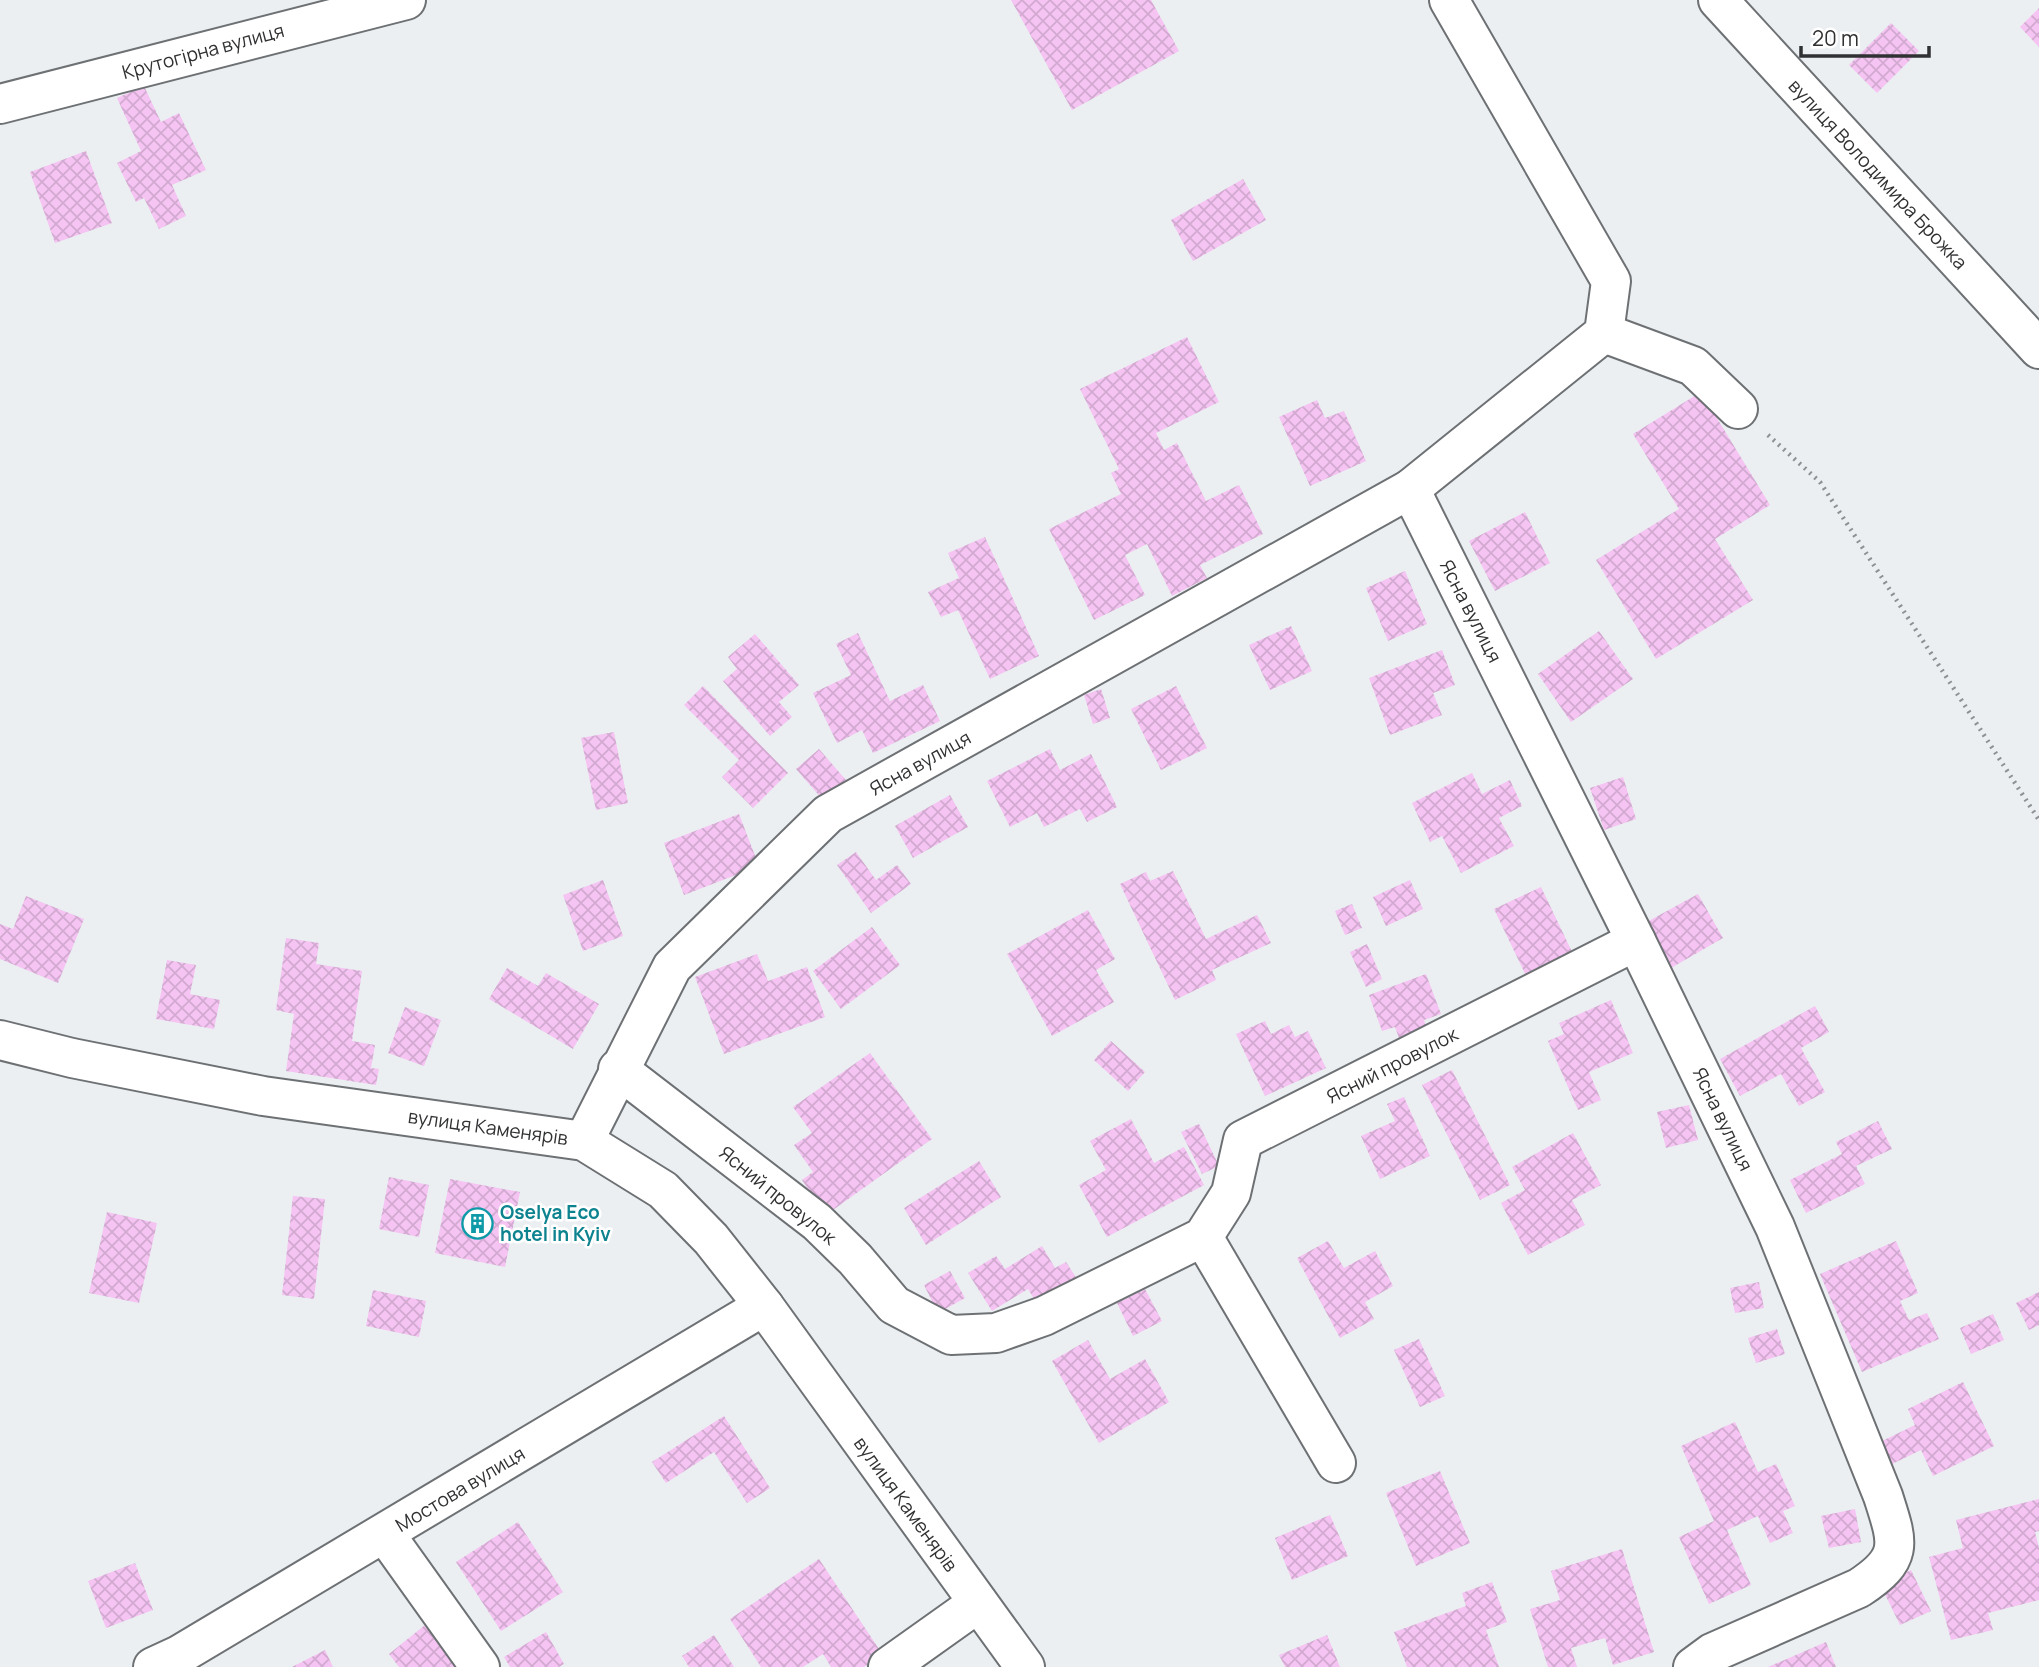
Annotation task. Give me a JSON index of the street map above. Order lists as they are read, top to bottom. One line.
{"streets":{"street":["Крутогірна вулиця","вулиця Володимира Брожка","Ясна вулиця","Ясний провулок","вулиця Каменярів","Мостова вулиця"]},"crossings":[["Ясна вулиця","Ясний провулок"],["Ясна вулиця","вулиця Каменярів"],["вулиця Каменярів","Мостова вулиця"]],"places":{"building":["Oselya Eco hotel in Kyiv"]},"scale_bar":"20 m"}
